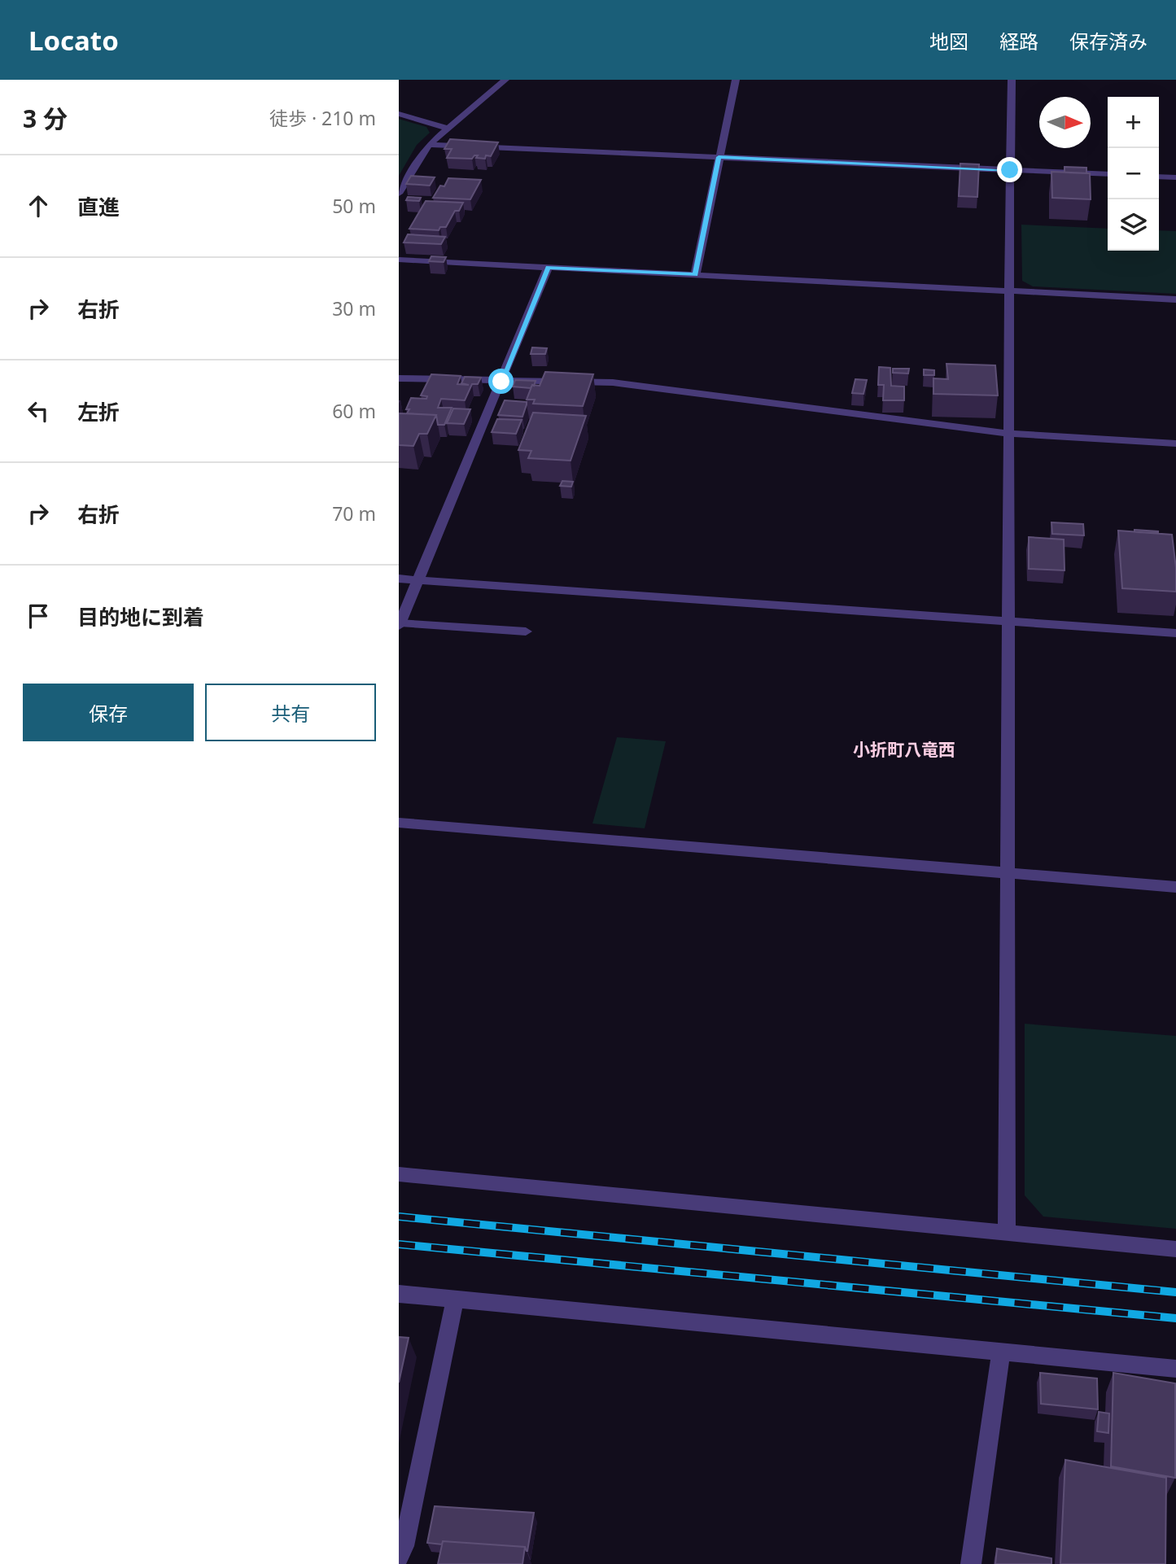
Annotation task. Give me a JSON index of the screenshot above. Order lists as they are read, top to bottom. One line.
{"districts":["小折町八竜西"],"north":"right","page":{"header":"Locato","nav":["地図","経路","保存済み"],"heading":["3 分","徒歩 · 210 m"],"map_buttons":["+","−"],"list":[["直進","50 m"],["右折","30 m"],["左折","60 m"],["右折","70 m"],"目的地に到着"],"buttons":["保存","共有"]}}
